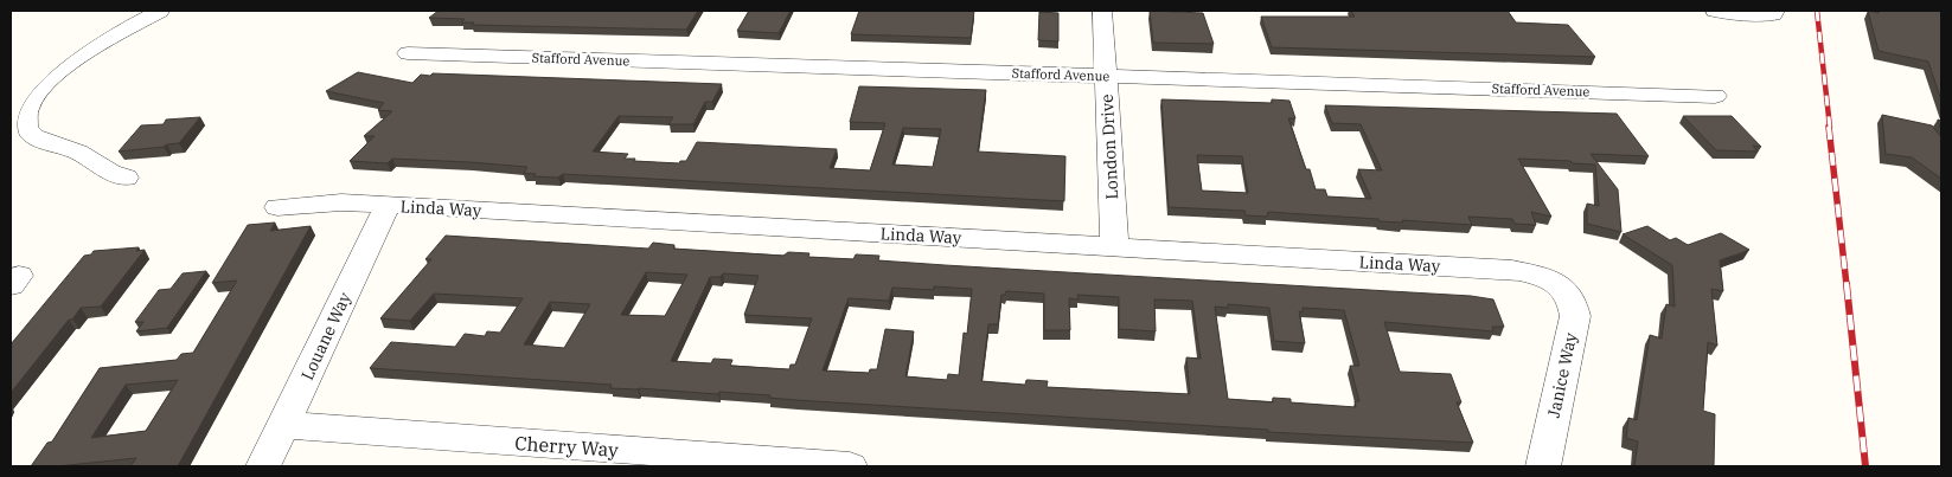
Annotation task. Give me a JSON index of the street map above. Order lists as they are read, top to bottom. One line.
{"streets":{"street":["Stafford Avenue","London Drive","Linda Way","Louane Way","Janice Way","Cherry Way"]},"crossings":[["Stafford Avenue","London Drive"],["London Drive","Linda Way"],["Linda Way","Louane Way"],["Linda Way","Janice Way"],["Louane Way","Cherry Way"]]}
